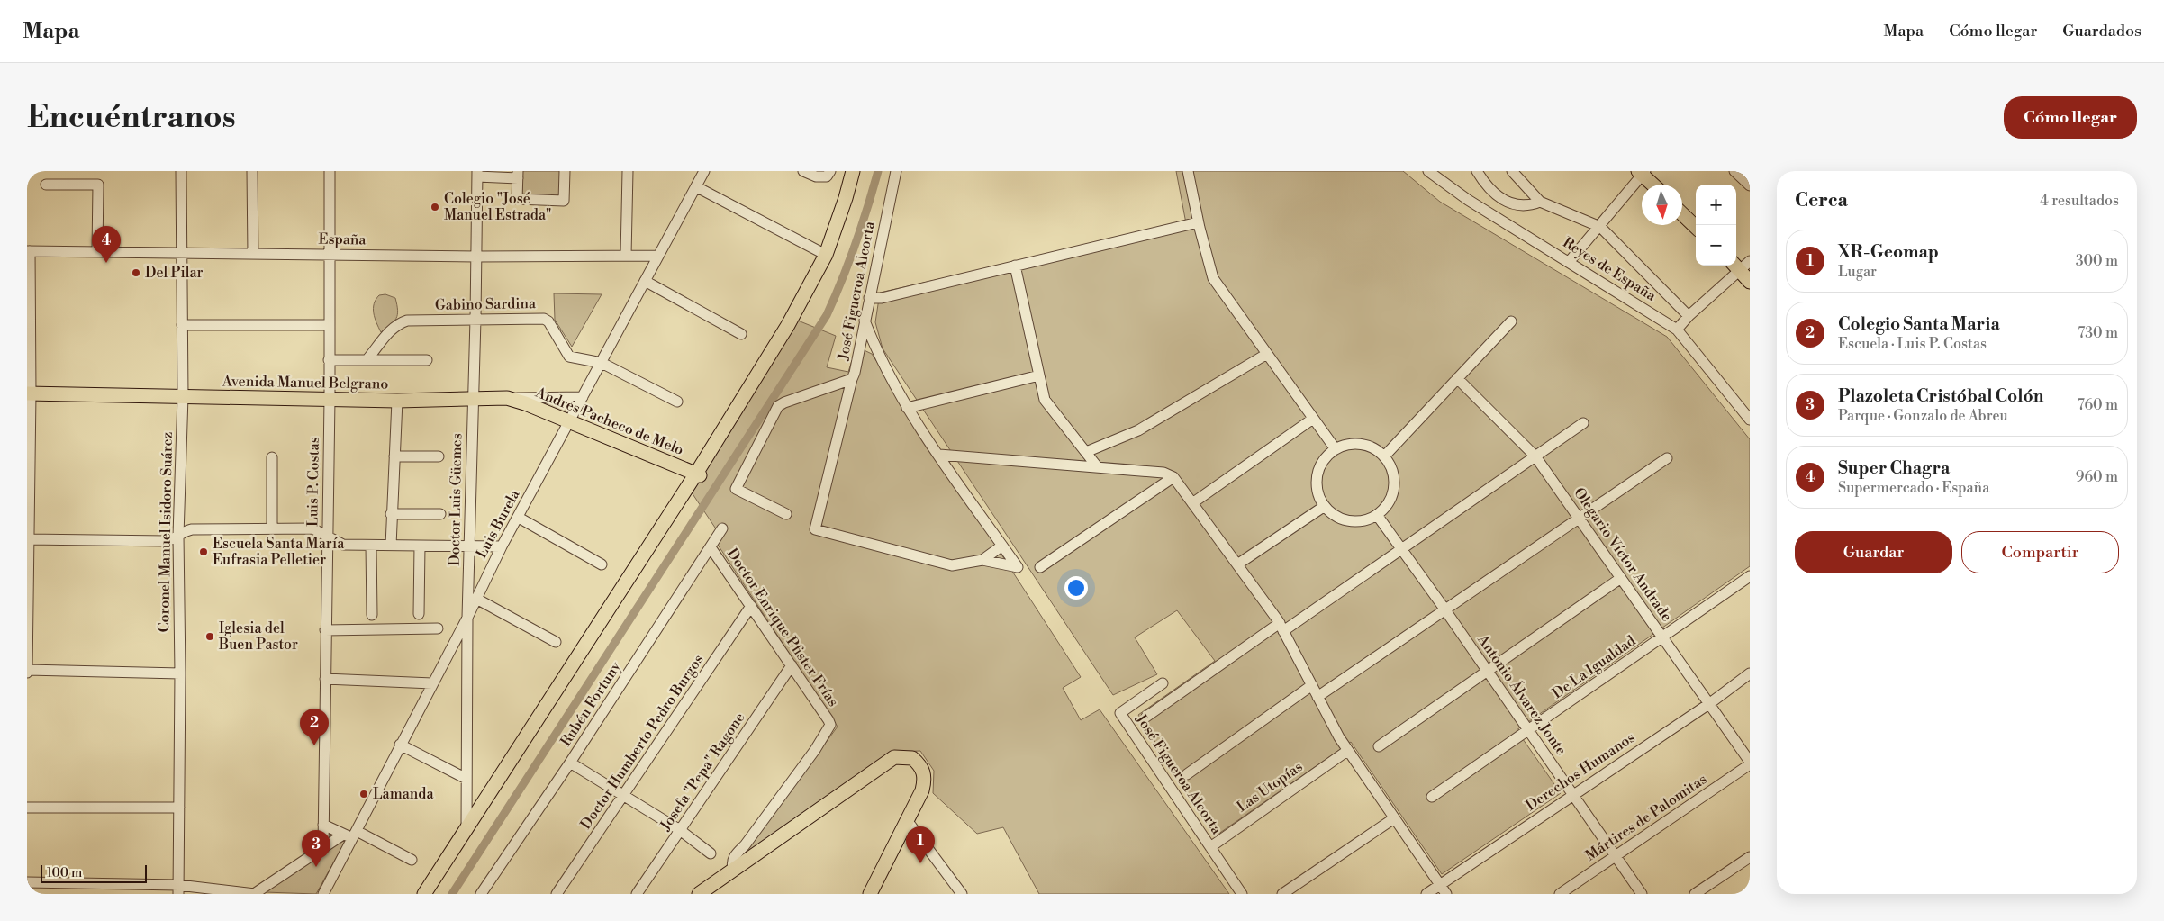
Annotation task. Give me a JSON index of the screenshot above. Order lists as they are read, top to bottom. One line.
{"streets":{"main road":["Avenida Manuel Belgrano","Andrés Pacheco de Melo"],"street":["España","Reyes de España","José Figueroa Alcorta","Gabino Sardina","Luis P. Costas","Doctor Luis Güemes","Luis Burela","Coronel Manuel Isidoro Suárez","Olegario Víctor Andrade","Doctor Enrique Pfister Frías","De La Igualdad","Antonio Álvarez Jonte","Rubén Fortuny","Doctor Humberto Pedro Burgos","Josefa \"Pepa\" Ragone","Derechos Humanos","Las Utopías","Mártires de Palomitas"]},"crossings":[["España","Luis P. Costas"],["España","Doctor Luis Güemes"],["España","Luis Burela"],["España","Coronel Manuel Isidoro Suárez"],["José Figueroa Alcorta","Las Utopías"],["Gabino Sardina","Doctor Luis Güemes"],["Gabino Sardina","Luis Burela"],["Avenida Manuel Belgrano","Andrés Pacheco de Melo"],["Avenida Manuel Belgrano","Luis P. Costas"],["Avenida Manuel Belgrano","Doctor Luis Güemes"],["Avenida Manuel Belgrano","Luis Burela"],["Avenida Manuel Belgrano","Coronel Manuel Isidoro Suárez"],["Andrés Pacheco de Melo","Luis Burela"],["Doctor Luis Güemes","Luis Burela"],["Olegario Víctor Andrade","De La Igualdad"],["Olegario Víctor Andrade","Derechos Humanos"],["Olegario Víctor Andrade","Mártires de Palomitas"],["Doctor Enrique Pfister Frías","Rubén Fortuny"],["Doctor Enrique Pfister Frías","Doctor Humberto Pedro Burgos"],["Doctor Enrique Pfister Frías","Josefa \"Pepa\" Ragone"],["De La Igualdad","Antonio Álvarez Jonte"],["Antonio Álvarez Jonte","Derechos Humanos"],["Antonio Álvarez Jonte","Mártires de Palomitas"]],"places":["Colegio \"José Manuel Estrada\"","Del Pilar","Escuela Santa María Eufrasia Pelletier","Iglesia del Buen Pastor","Lamanda"],"scale_bar":"100 m","north":"bottom","page":{"header":"Mapa","nav":["Mapa","Cómo llegar","Guardados"],"buttons":["Cómo llegar",["Guardar","Compartir"]],"title":"Encuéntranos","heading":["Cerca","4 resultados"],"map_buttons":["+","−"],"pins":["4","2","1","3"],"list":[{"mark":"1","name":"XR-Geomap","note":"Lugar","value":"300 m"},{"mark":"2","name":"Colegio Santa Maria","note":"Escuela · Luis P. Costas","value":"730 m"},{"mark":"3","name":"Plazoleta Cristóbal Colón","note":"Parque · Gonzalo de Abreu","value":"760 m"},{"mark":"4","name":"Super Chagra","note":"Supermercado · España","value":"960 m"}],"scale":"100 m"}}
